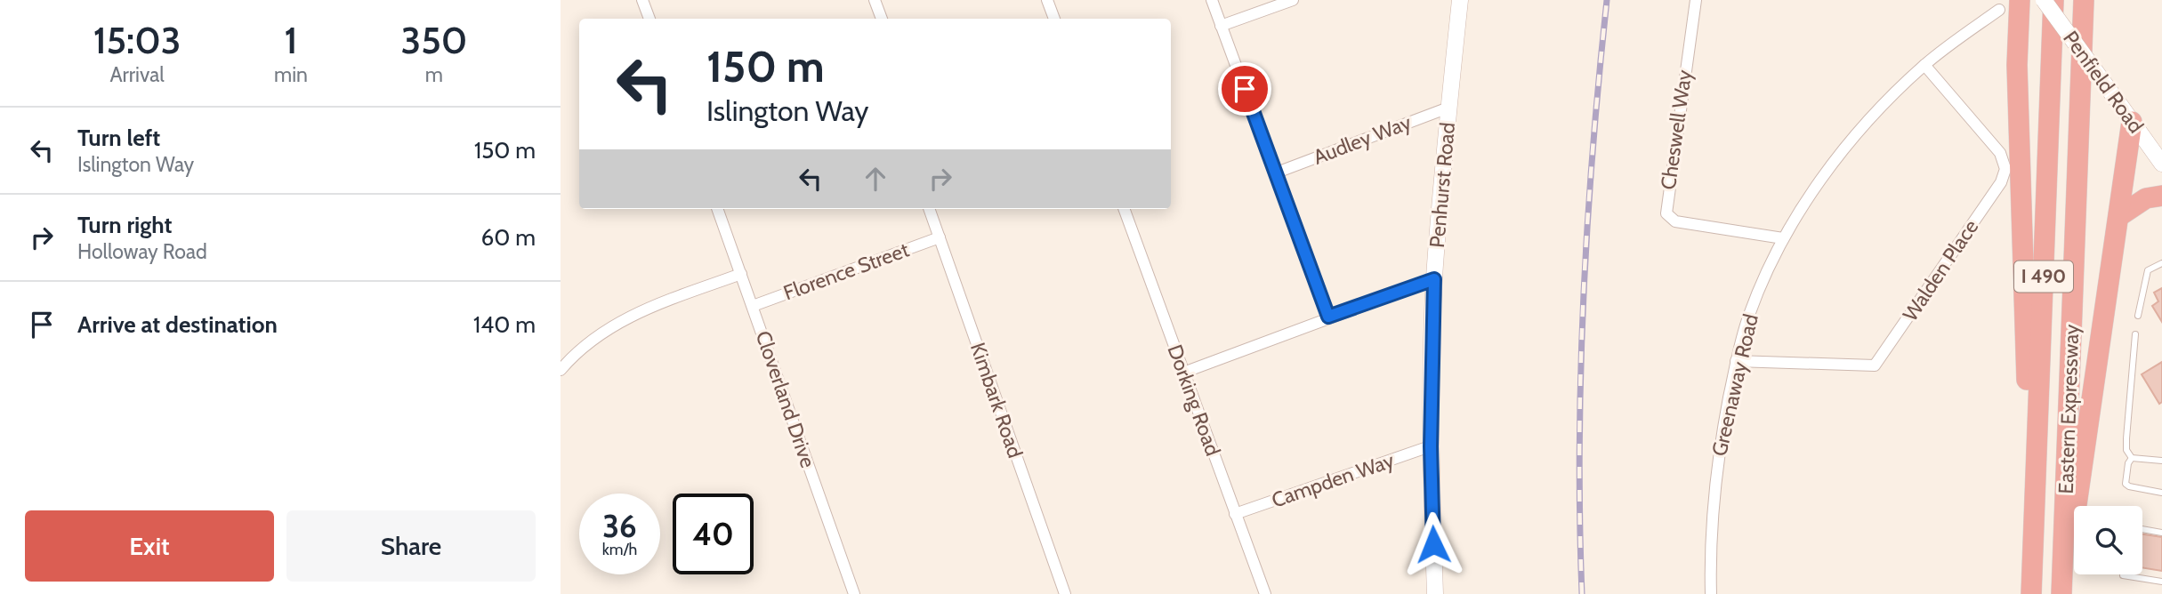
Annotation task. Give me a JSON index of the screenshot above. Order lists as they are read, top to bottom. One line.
{"streets":{"highway":["I 490","Eastern Expressway"],"street":["Penfield Road","Cheswell Way","Audley Way","Penhurst Road","Walden Place","Florence Street","Greenaway Road","Cloverland Drive","Kimbark Road","Dorking Road","Campden Way"]},"crossings":[["Cheswell Way","Greenaway Road"],["Audley Way","Penhurst Road"],["Penhurst Road","Campden Way"],["Walden Place","Greenaway Road"],["Florence Street","Cloverland Drive"],["Florence Street","Kimbark Road"],["Dorking Road","Campden Way"]],"page":{"eta":["15:03","Arrival","1","min","350","m"],"turn":["150 m","Islington Way"],"list":[{"name":"Turn left","note":"Islington Way","value":"150 m"},{"name":"Turn right","note":"Holloway Road","value":"60 m"},{"name":"Arrive at destination","value":"140 m"}],"speed":"36 km/h","limit":"40","buttons":["Exit","Share"]}}
